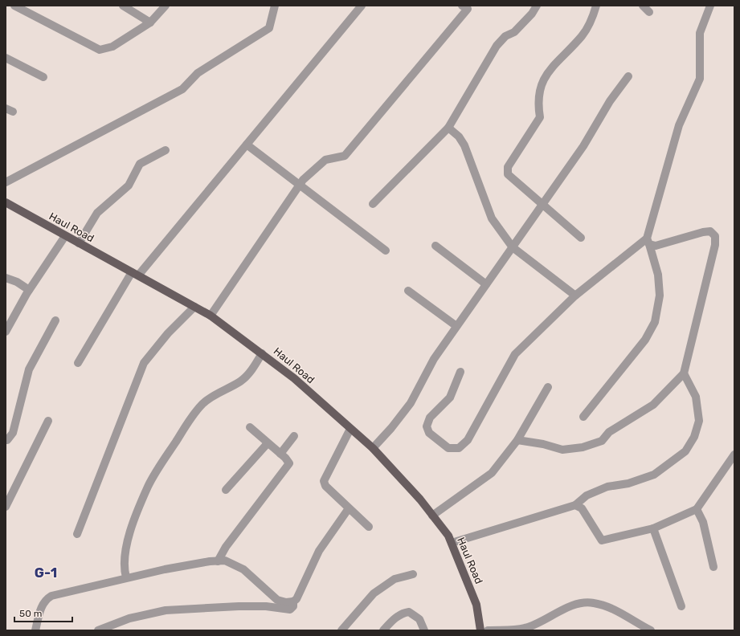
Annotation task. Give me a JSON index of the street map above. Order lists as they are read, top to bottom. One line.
{"streets":{"main road":["Haul Road"]},"districts":["G-1"],"scale_bar":"50 m"}
